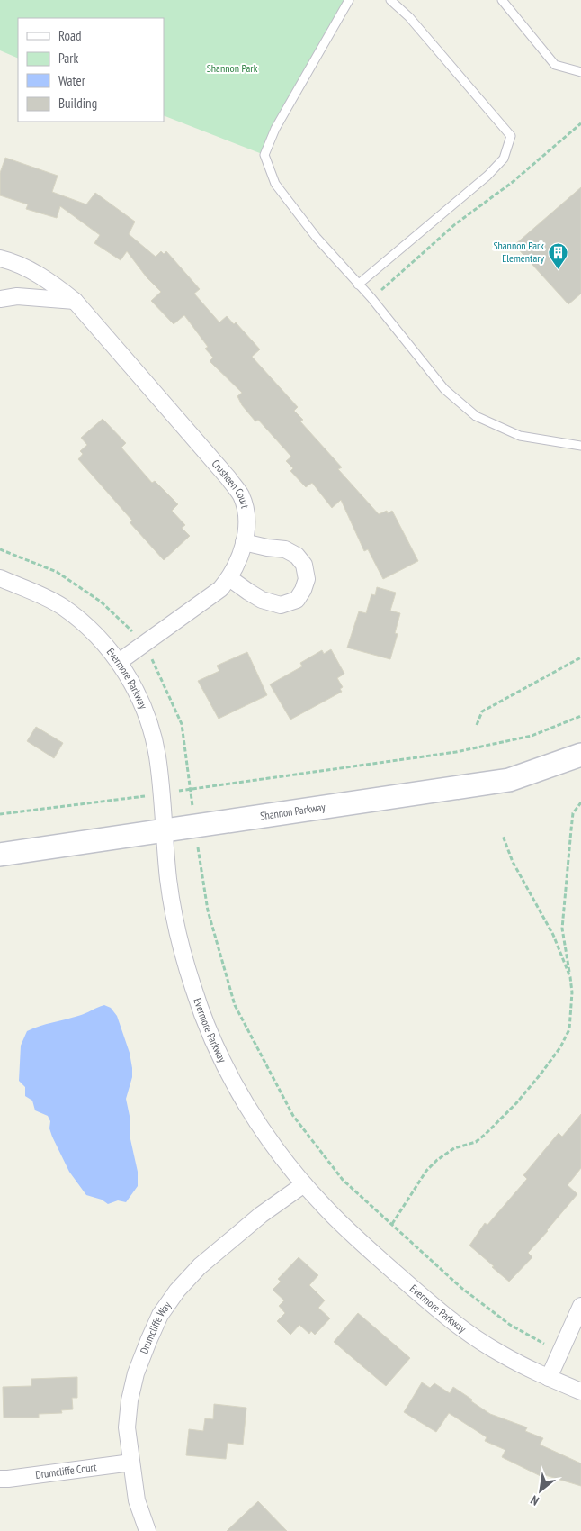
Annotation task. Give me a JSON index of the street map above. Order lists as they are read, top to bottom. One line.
{"streets":{"street":["Crusheen Court","Evermore Parkway","Shannon Parkway","Drumcliffe Way","Drumcliffe Court"]},"crossings":[["Crusheen Court","Evermore Parkway"],["Evermore Parkway","Shannon Parkway"],["Evermore Parkway","Drumcliffe Way"],["Drumcliffe Way","Drumcliffe Court"]],"parks":["Shannon Park"],"places":{"building":["Shannon Park Elementary"]},"legend":["Road","Park","Water","Building"],"north":"bottom left"}
